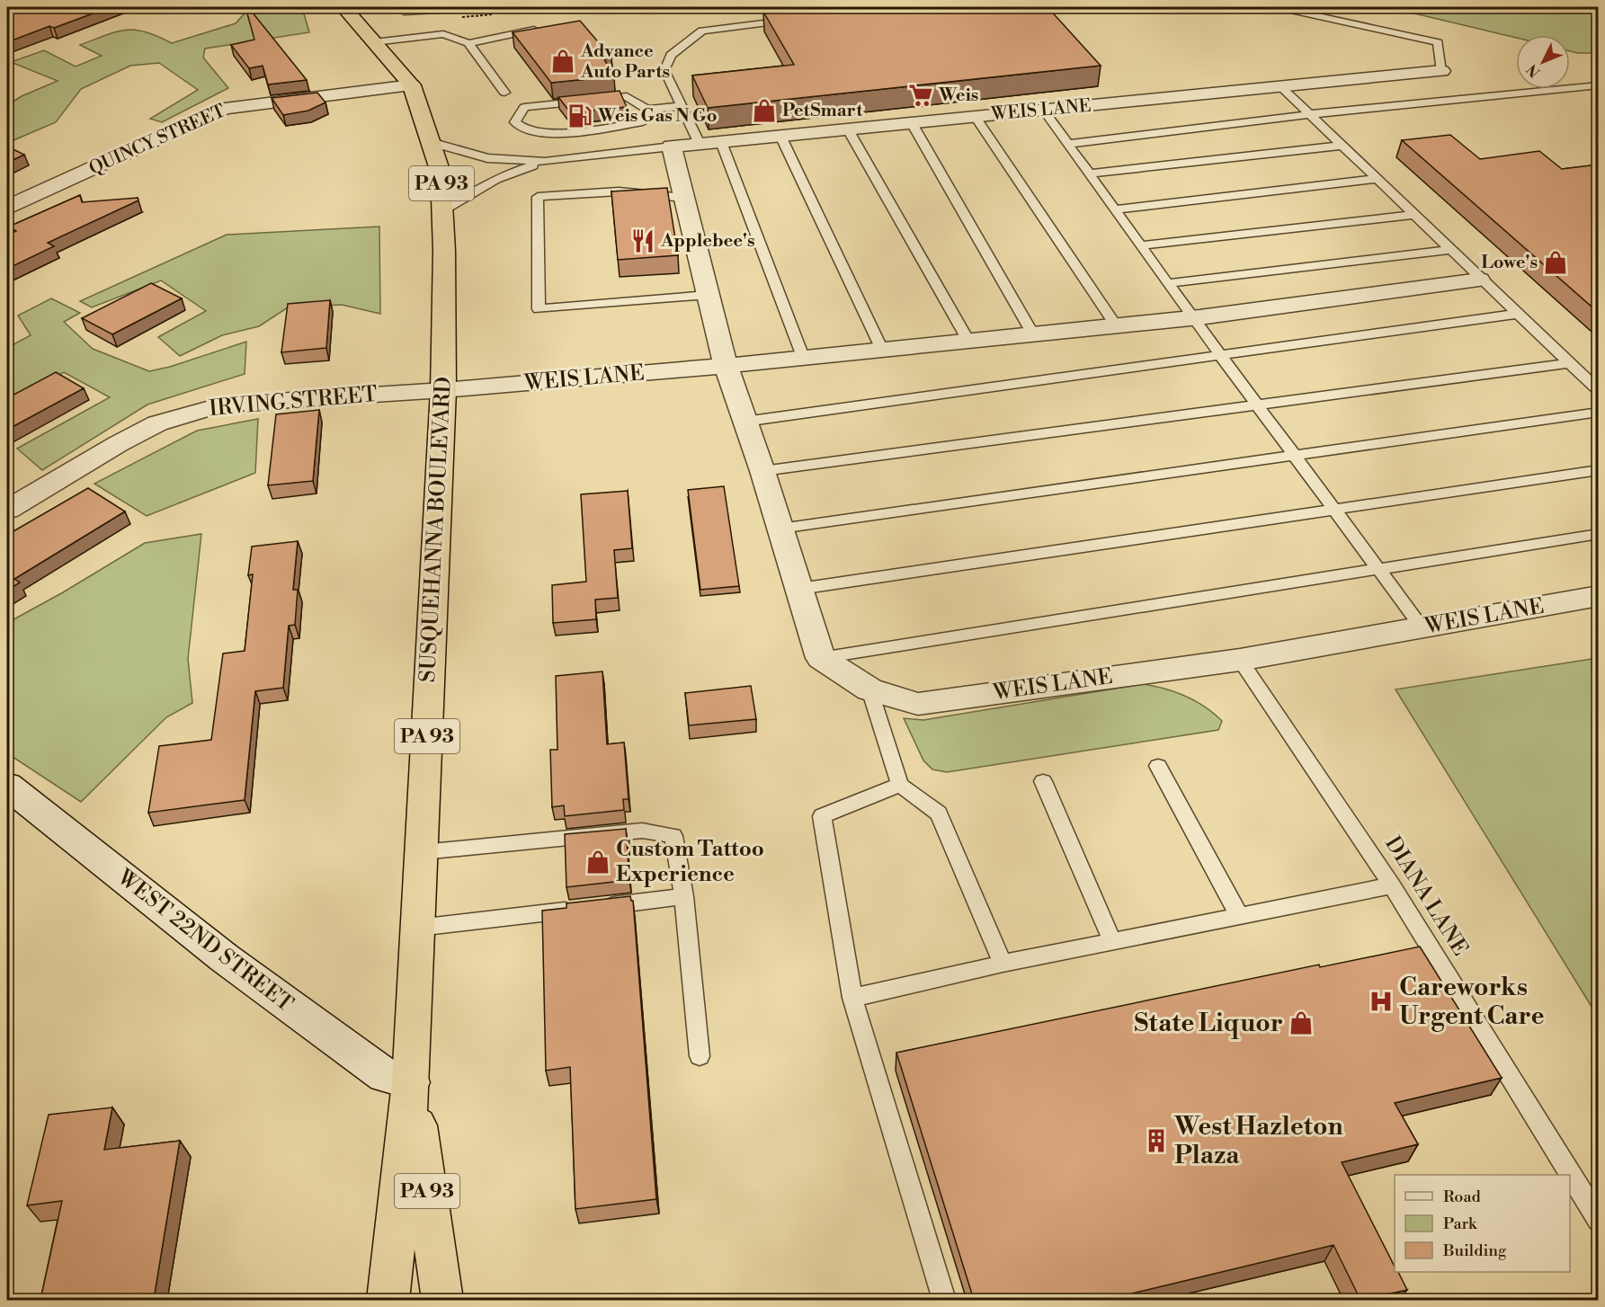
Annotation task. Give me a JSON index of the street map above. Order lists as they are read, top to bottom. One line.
{"streets":{"highway":["PA 93","SUSQUEHANNA BOULEVARD"],"street":["WEIS LANE","QUINCY STREET","IRVING STREET","WEST 22ND STREET"],"lane":["DIANA LANE"]},"crossings":[["WEIS LANE","IRVING STREET"],["WEIS LANE","SUSQUEHANNA BOULEVARD"],["WEIS LANE","DIANA LANE"],["QUINCY STREET","SUSQUEHANNA BOULEVARD"],["IRVING STREET","SUSQUEHANNA BOULEVARD"],["SUSQUEHANNA BOULEVARD","WEST 22ND STREET"]],"places":{"shop":["Advance Auto Parts","PetSmart","Lowe's","Custom Tattoo Experience","State Liquor"],"supermarket":["Weis"],"fuel station":["Weis Gas N Go"],"restaurant":["Applebee's"],"hospital":["Careworks Urgent Care"],"building":["West Hazleton Plaza"]},"legend":["Road","Park","Building"],"north":"bottom left"}
